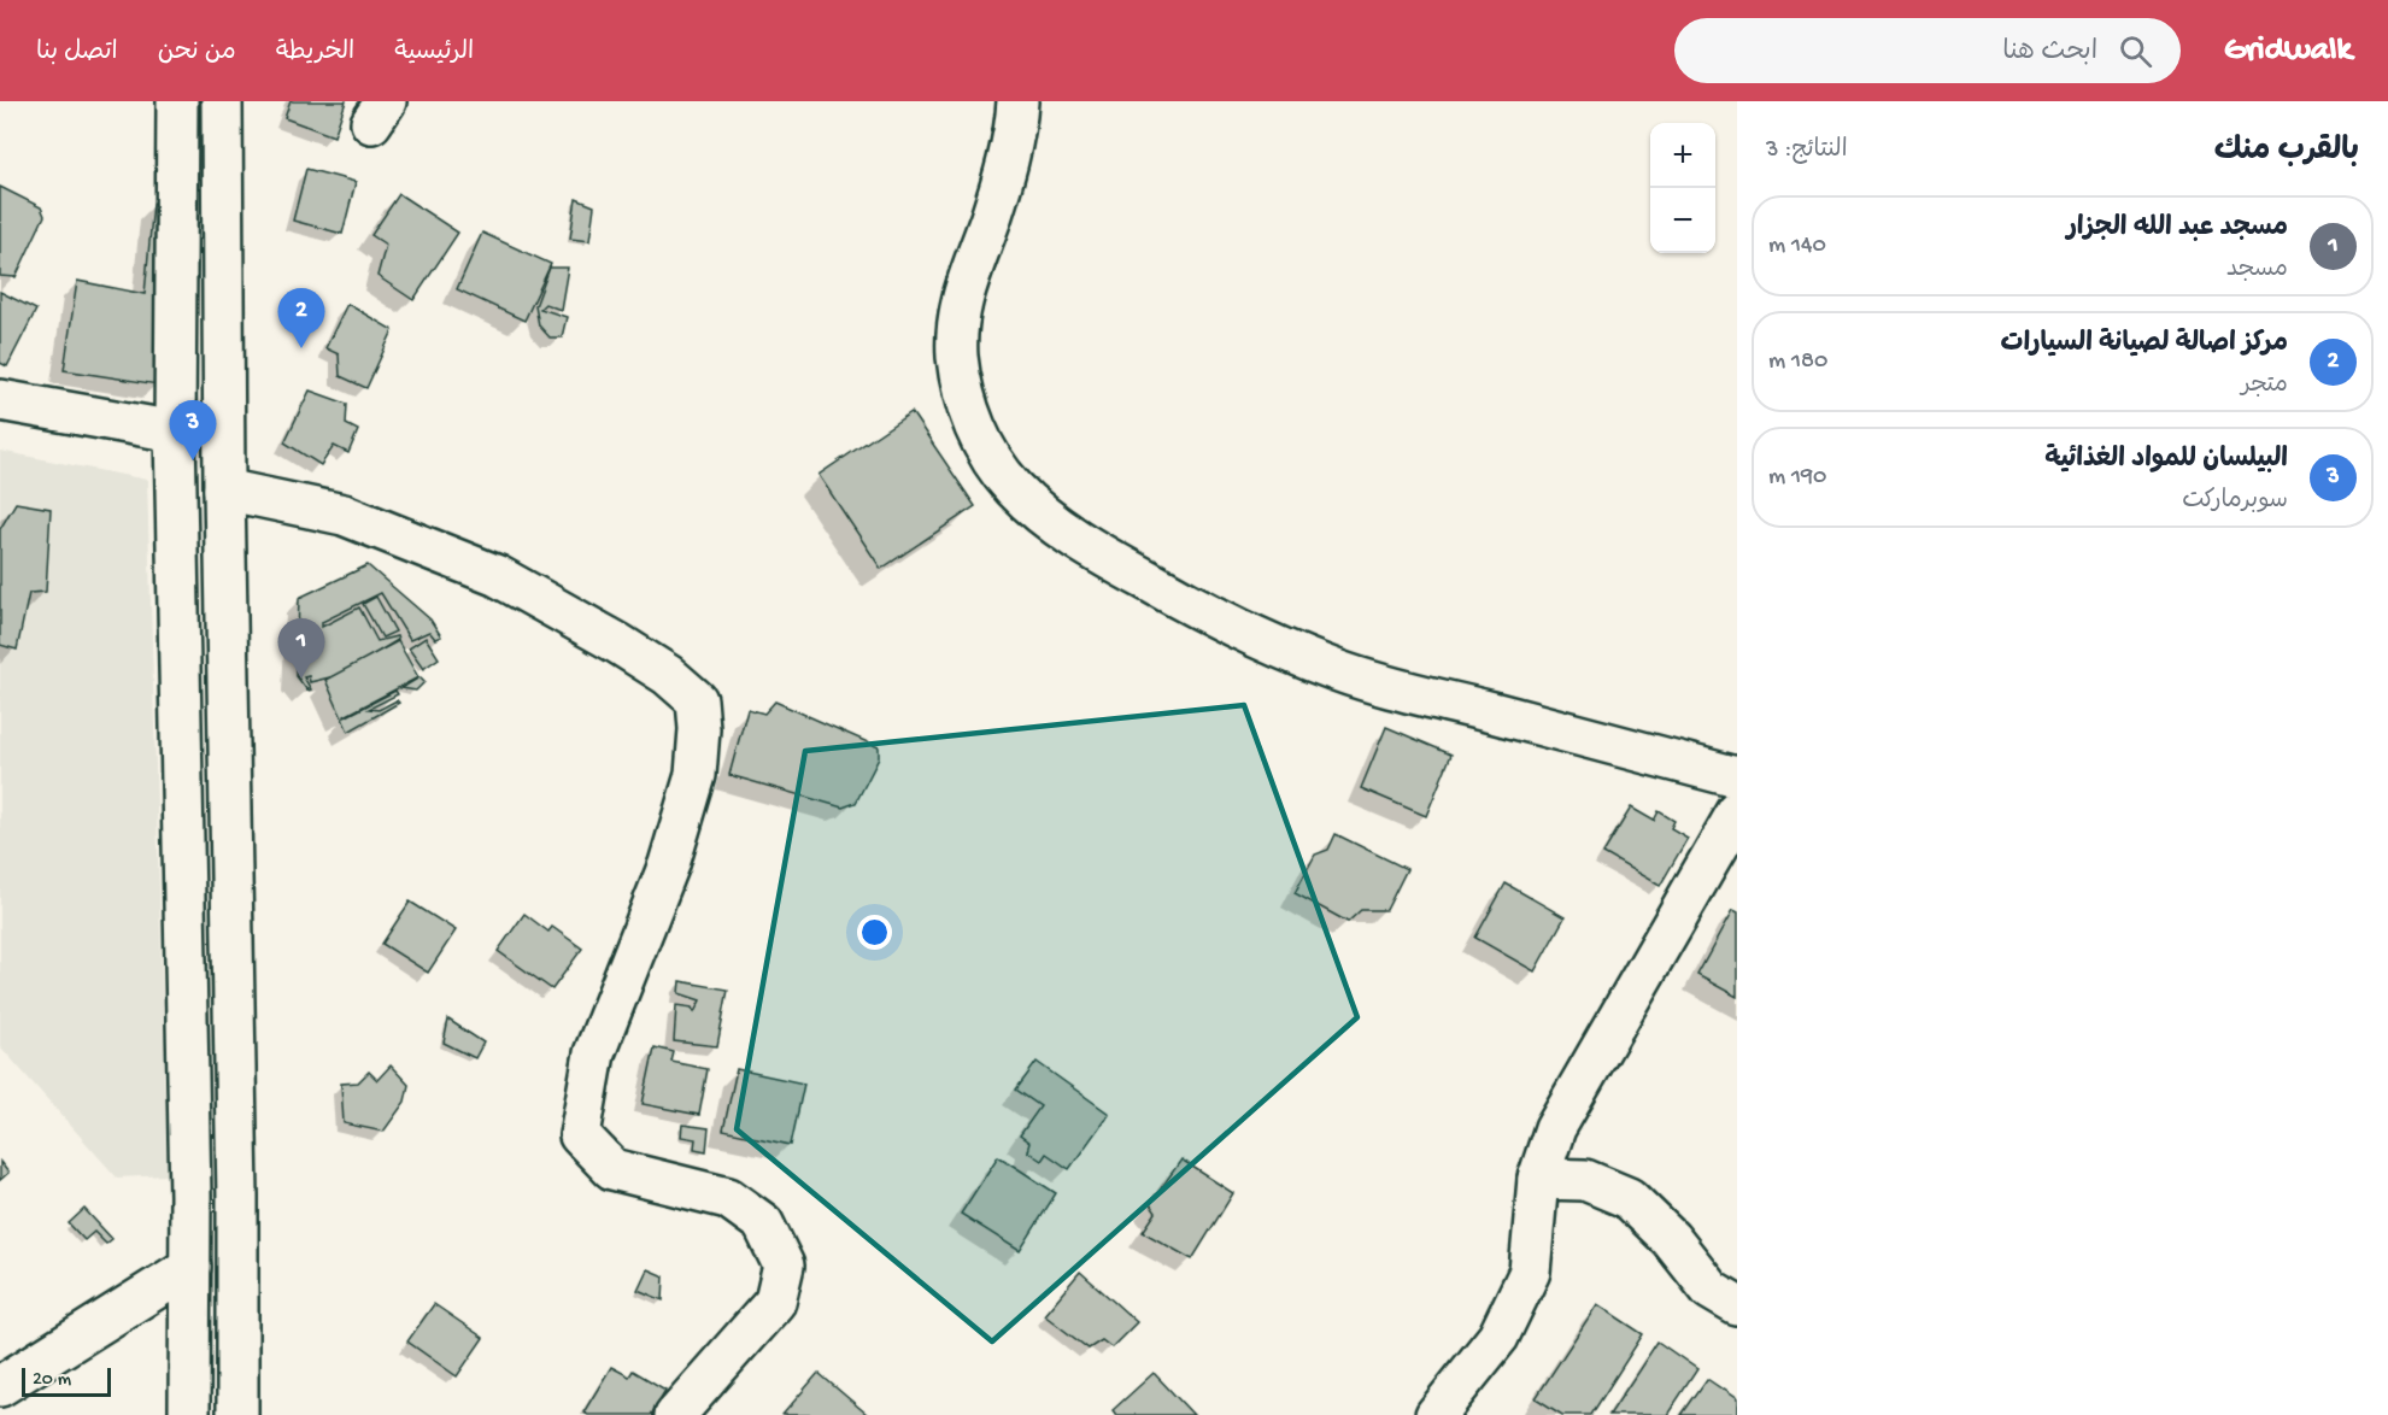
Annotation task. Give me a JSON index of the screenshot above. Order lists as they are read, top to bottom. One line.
{"scale_bar":"20 m","page":{"header":"Gridwalk","search":"ابحث هنا","nav":["الرئيسية","الخريطة","من نحن","اتصل بنا"],"heading":["بالقرب منك","النتائج: 3"],"map_buttons":["+","−"],"list":[{"mark":"1","name":"مسجد عبد الله الجزار","note":"مسجد","value":"140 m"},{"mark":"2","name":"مركز اصالة لصيانة السيارات","note":"متجر","value":"180 m"},{"mark":"3","name":"البيلسان للمواد الغذائية","note":"سوبرماركت","value":"190 m"}],"pins":["2","3","1"],"scale":"20 m"}}
